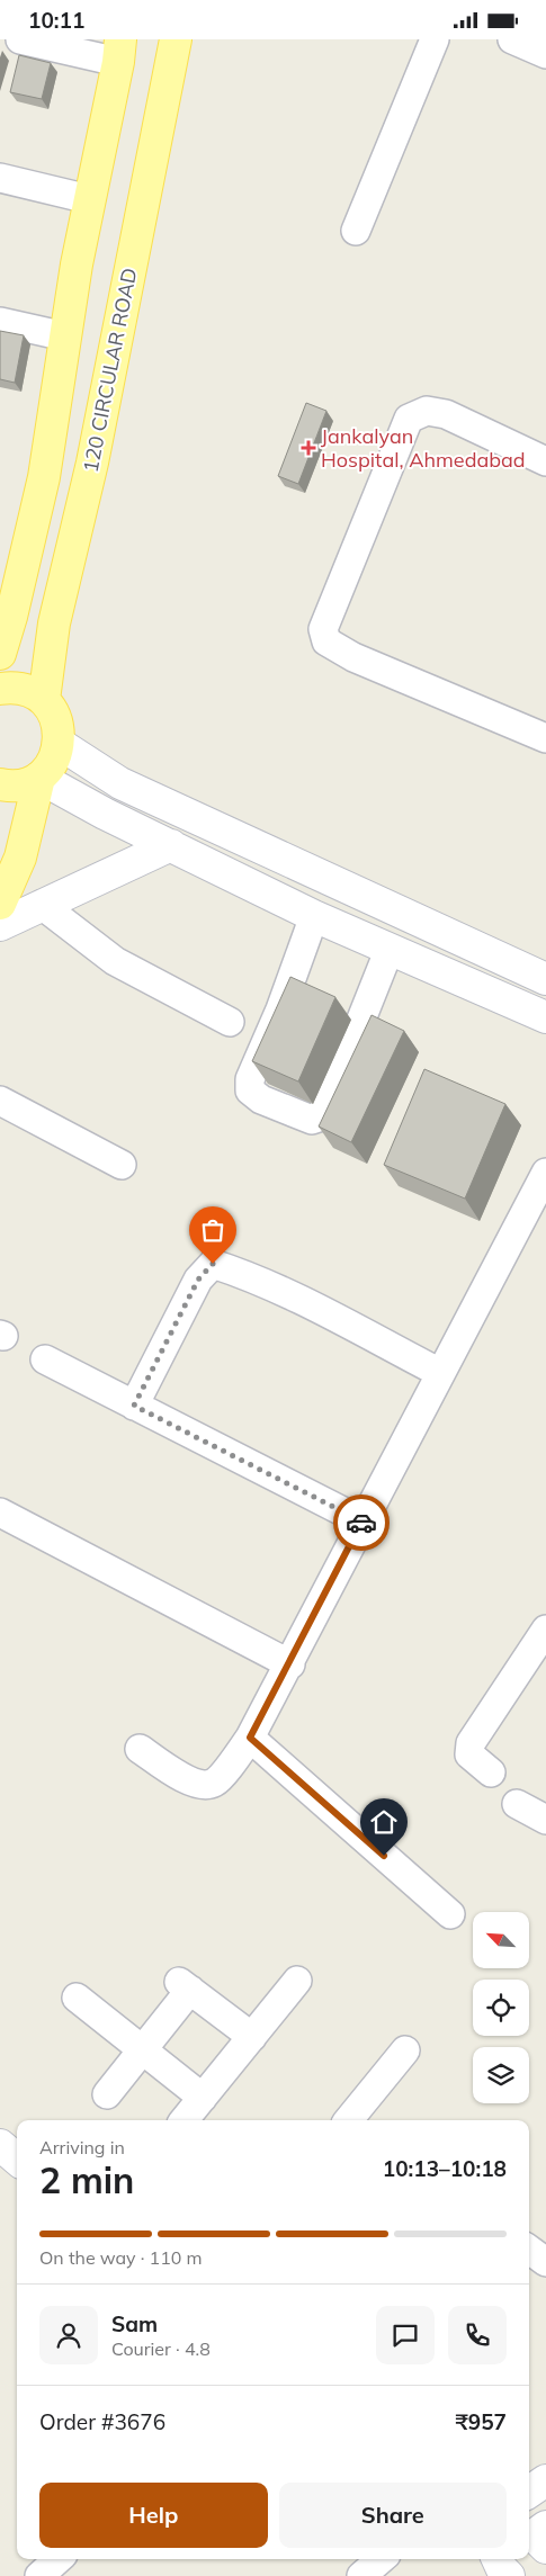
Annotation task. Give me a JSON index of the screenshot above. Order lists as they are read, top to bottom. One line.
{"streets":{"main road":["120 CIRCULAR ROAD"]},"places":{"health":["Jankalyan Hospital, Ahmedabad"]},"north":"top left","page":{"status":"10:11","heading":["2 min","Arriving in","10:13–10:18"],"panel":["Sam","Courier · 4.8","Order #3676","₹957"],"bar":"On the way · 110 m","buttons":["Help","Share"]}}
